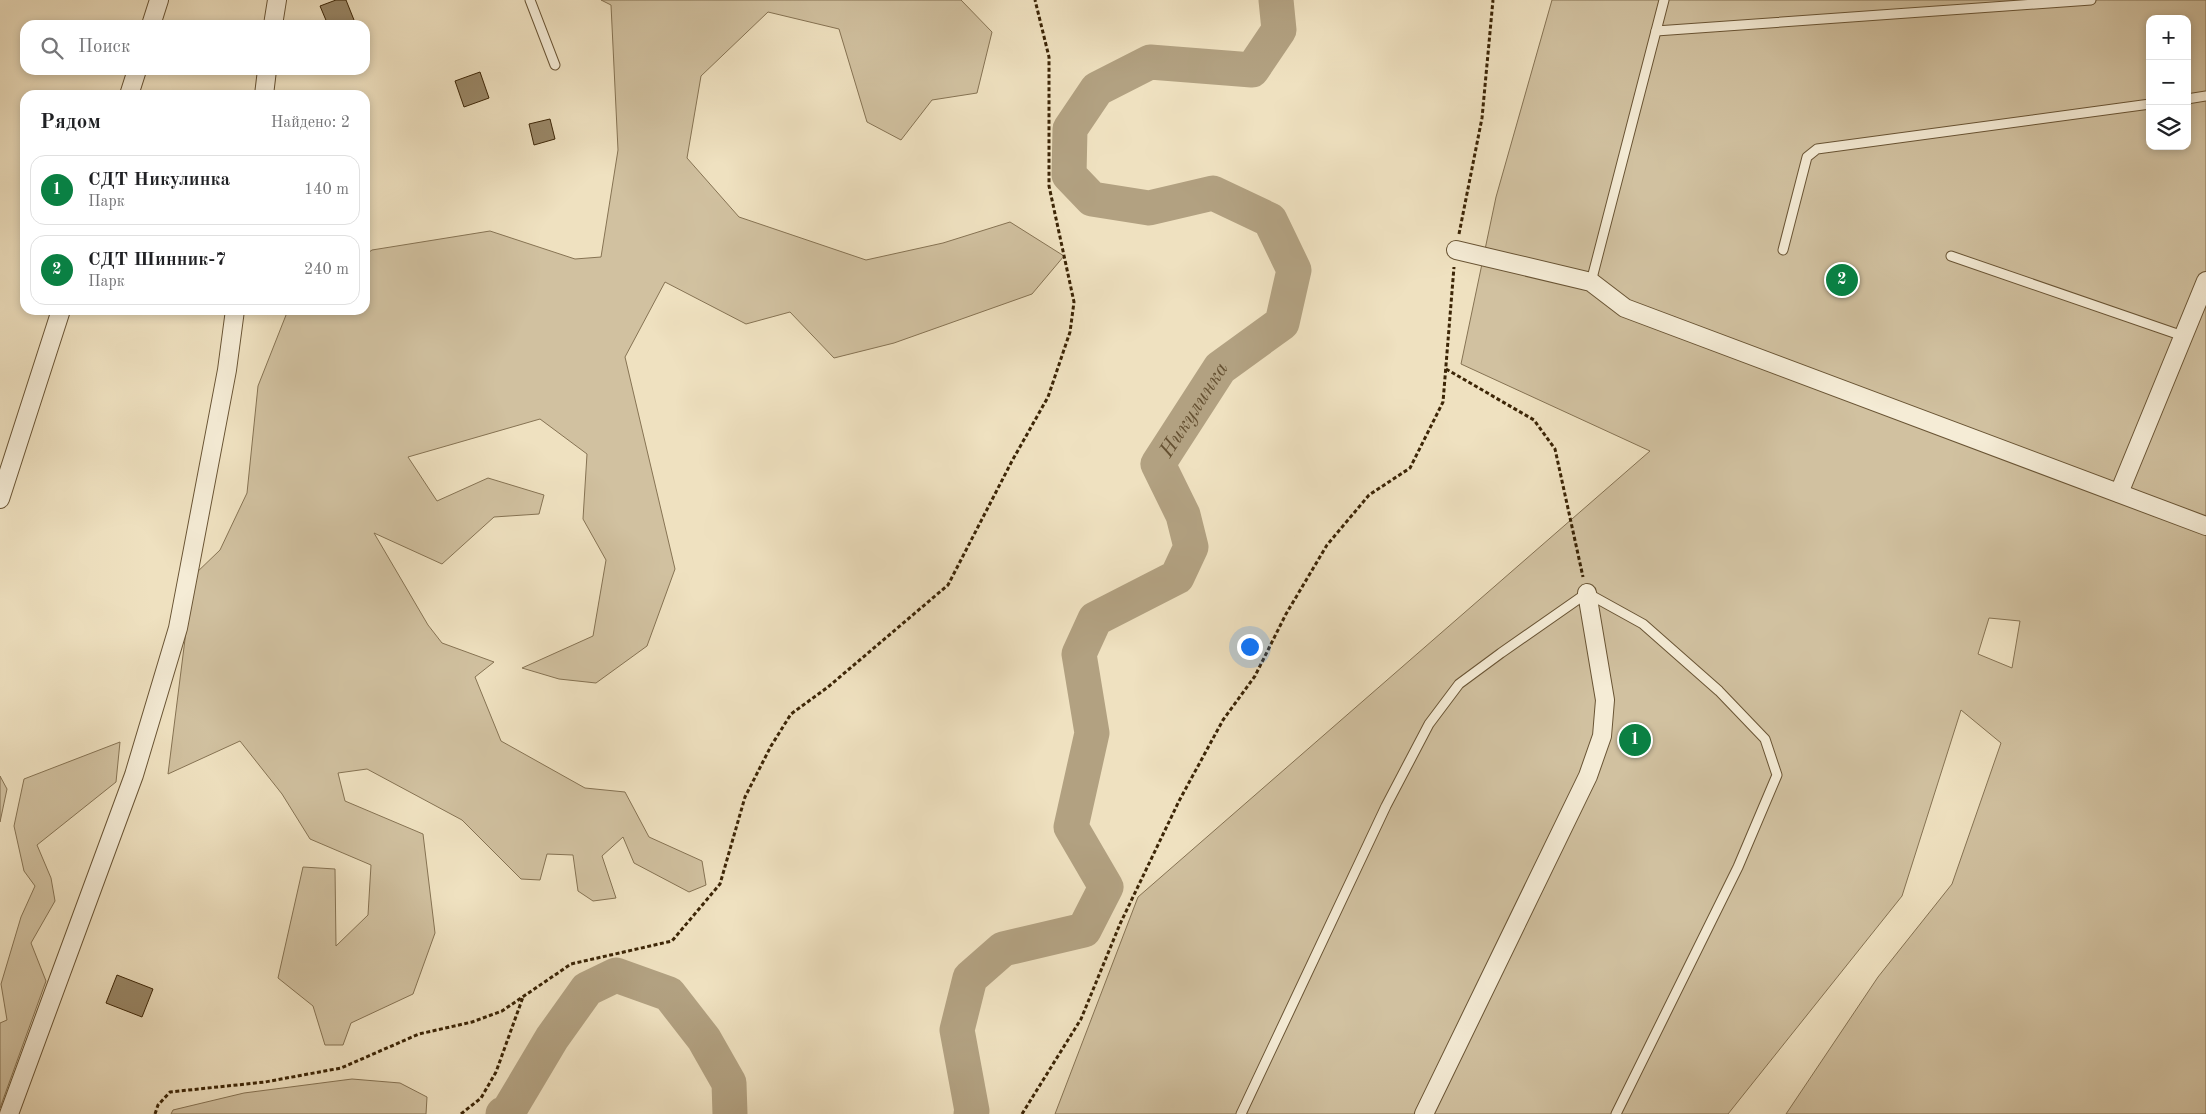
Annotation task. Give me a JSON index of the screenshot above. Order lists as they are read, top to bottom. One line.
{"water":["Никулинка"],"page":{"map_buttons":["+","−"],"search":"Поиск","heading":["Рядом","Найдено: 2"],"list":[{"mark":"1","name":"СДТ Никулинка","note":"Парк","value":"140 m"},{"mark":"2","name":"СДТ Шинник-7","note":"Парк","value":"240 m"}],"pins":["2","1"]}}
